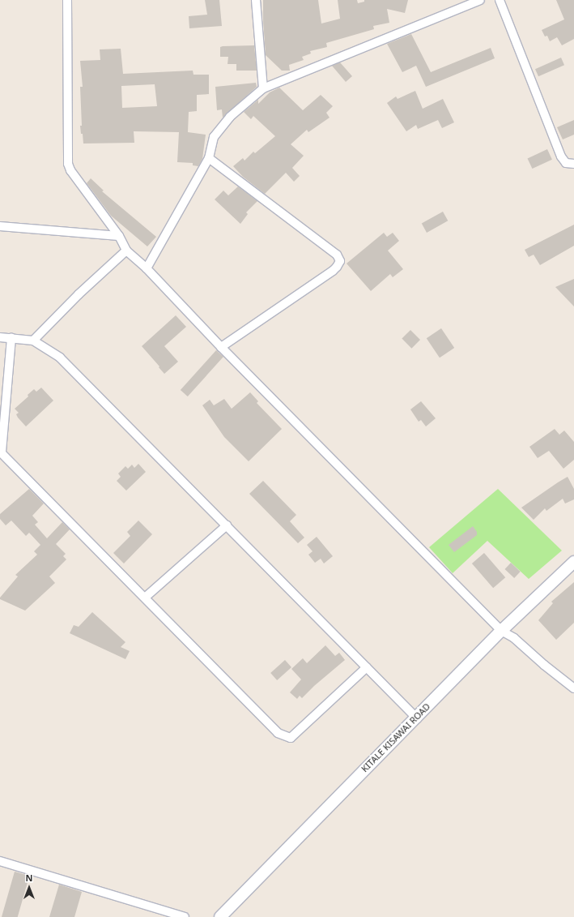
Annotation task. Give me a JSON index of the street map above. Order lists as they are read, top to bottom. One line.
{"streets":{"street":["KITALE KISAWAI ROAD"]},"north":"top"}
